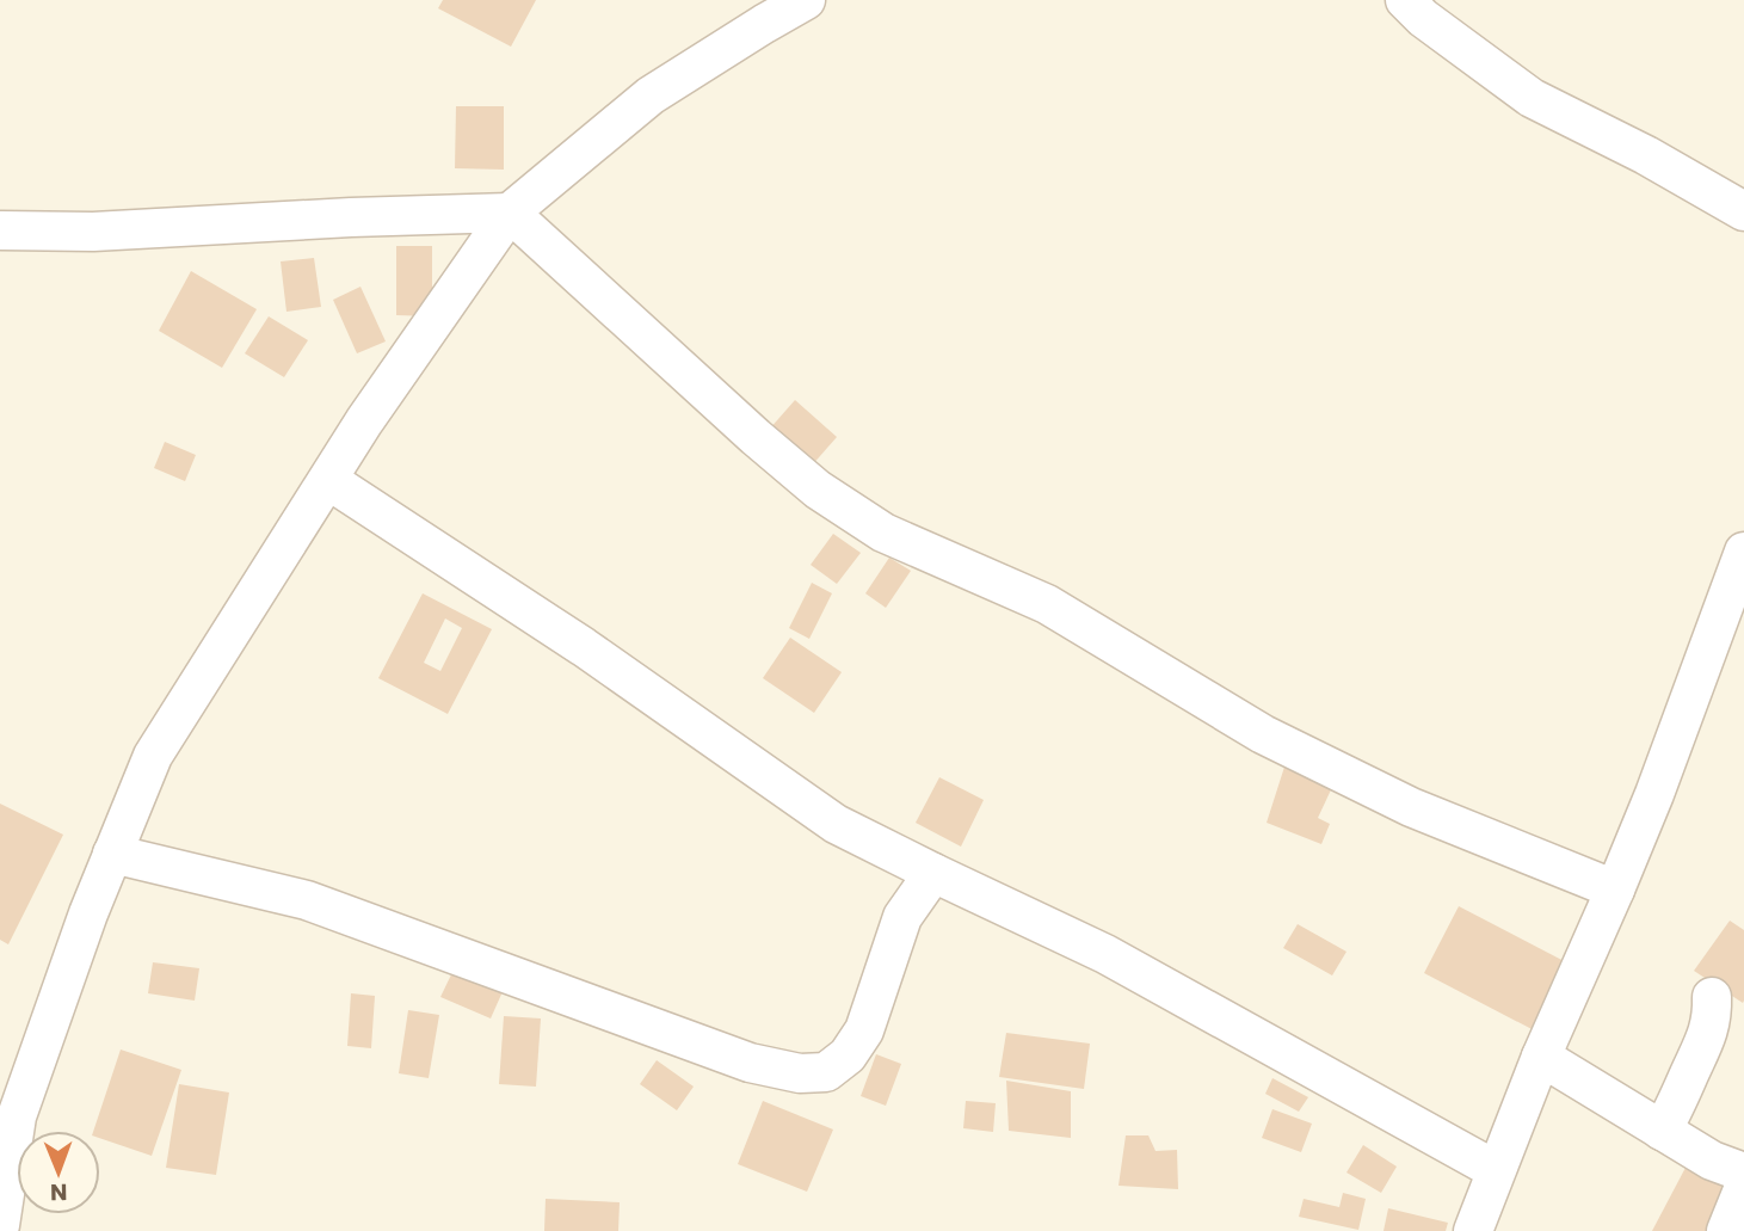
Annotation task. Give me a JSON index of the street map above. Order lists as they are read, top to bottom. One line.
{"north":"bottom"}
